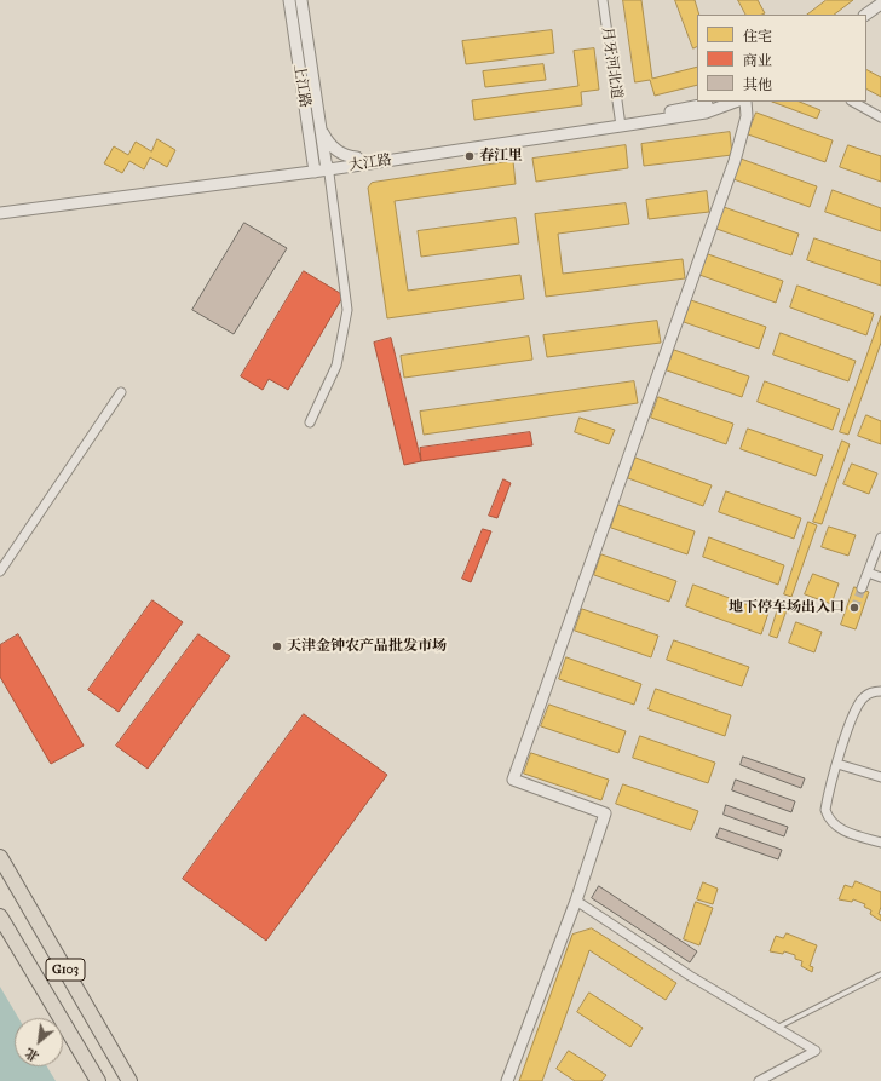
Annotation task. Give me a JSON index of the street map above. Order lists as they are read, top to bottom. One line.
{"streets":{"highway":["G103"],"street":["月牙河北道","上江路","大江路"]},"crossings":[["月牙河北道","大江路"]],"places":["春江里","地下停车场出入口","天津金钟农产品批发市场"],"legend":["住宅","商业","其他"],"north":"bottom left"}
